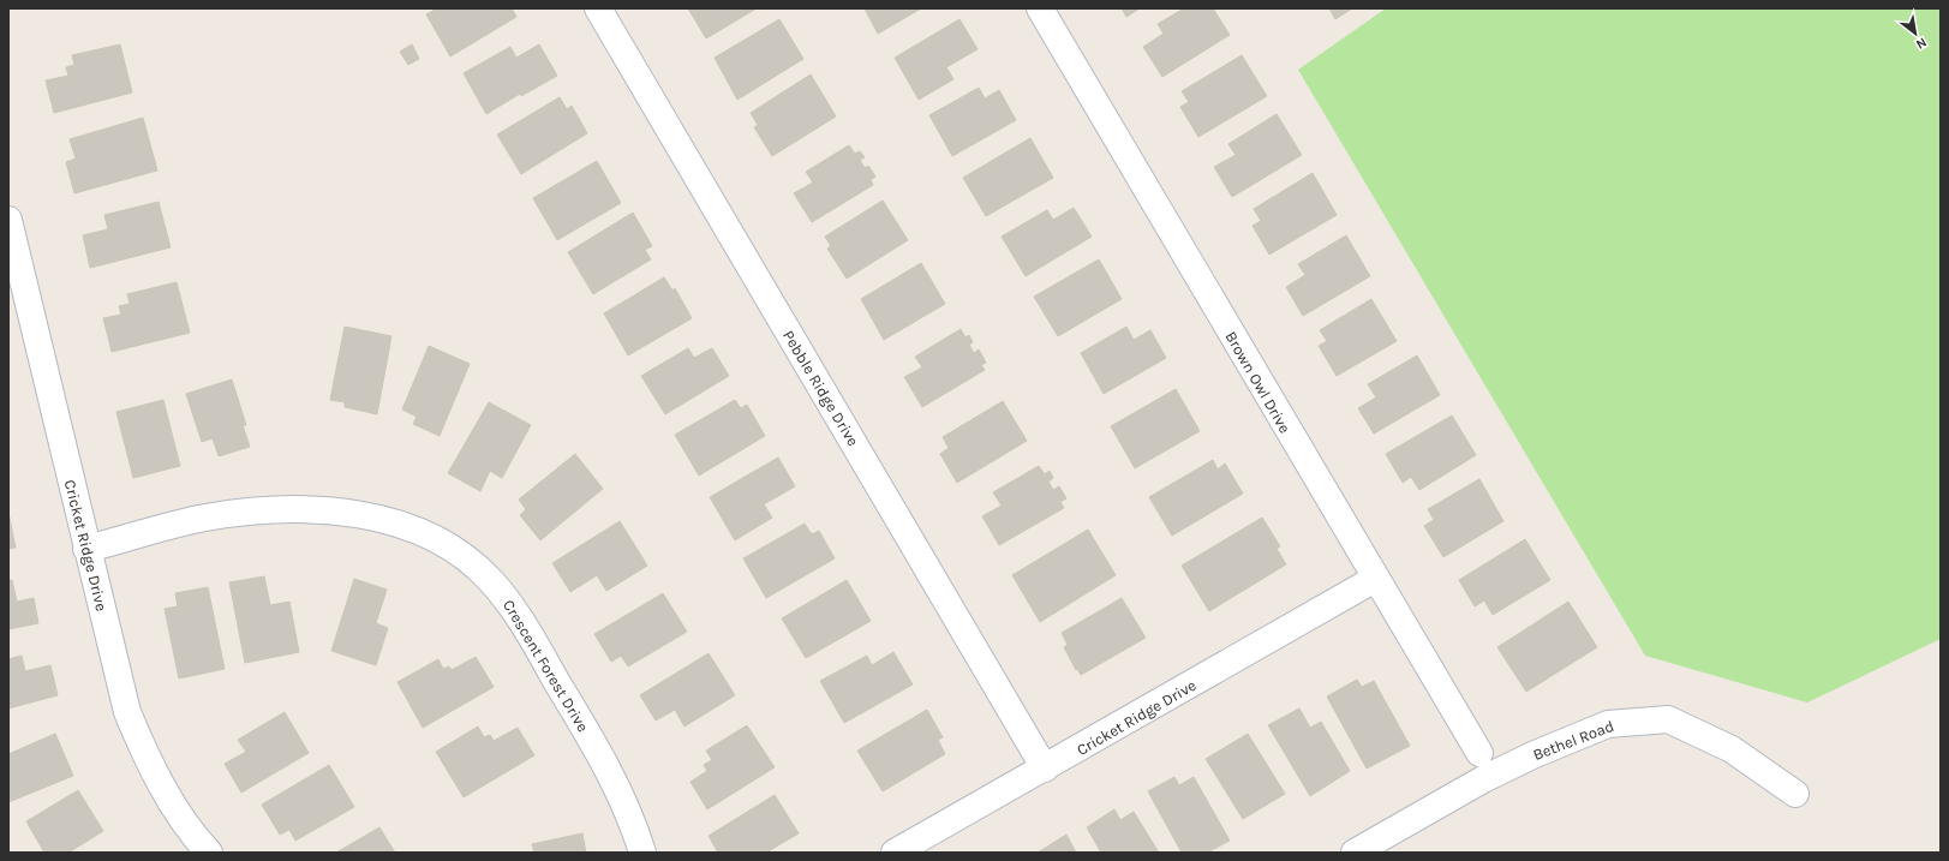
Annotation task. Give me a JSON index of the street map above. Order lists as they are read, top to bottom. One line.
{"streets":{"street":["Brown Owl Drive","Pebble Ridge Drive","Cricket Ridge Drive","Crescent Forest Drive","Bethel Road"]},"crossings":[["Brown Owl Drive","Cricket Ridge Drive"],["Pebble Ridge Drive","Cricket Ridge Drive"],["Cricket Ridge Drive","Crescent Forest Drive"]],"north":"bottom right"}
